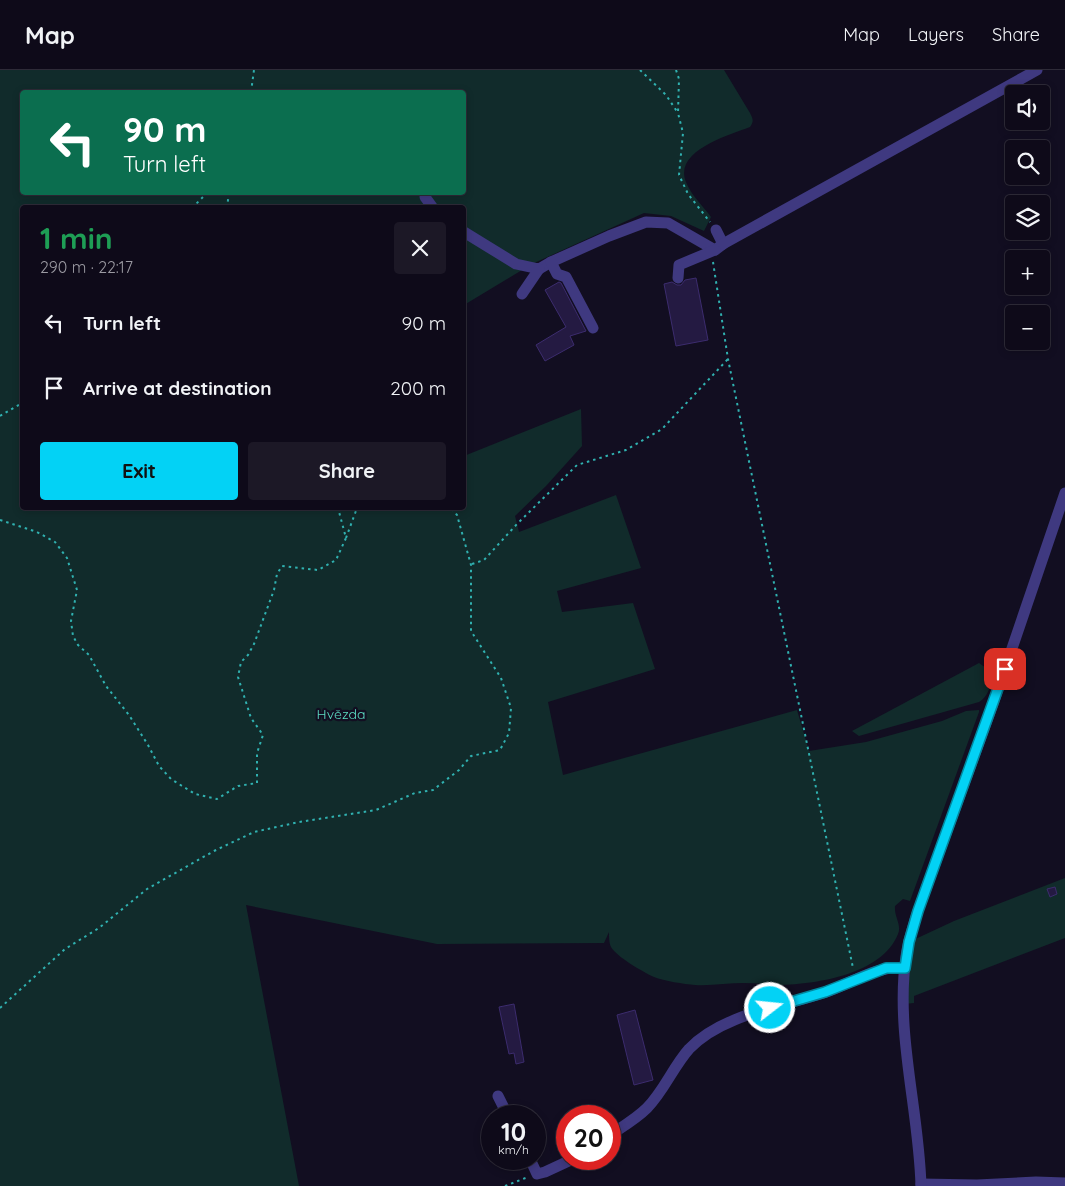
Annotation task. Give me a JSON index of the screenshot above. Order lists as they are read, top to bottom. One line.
{"parks":["Hvězda"],"page":{"header":"Map","nav":["Map","Layers","Share"],"map_buttons":["+","−"],"turn":["90 m","Turn left"],"heading":["1 min","290 m · 22:17"],"list":[{"name":"Turn left","value":"90 m"},{"name":"Arrive at destination","value":"200 m"}],"buttons":["Exit","Share"],"speed":"10 km/h","limit":"20"}}
